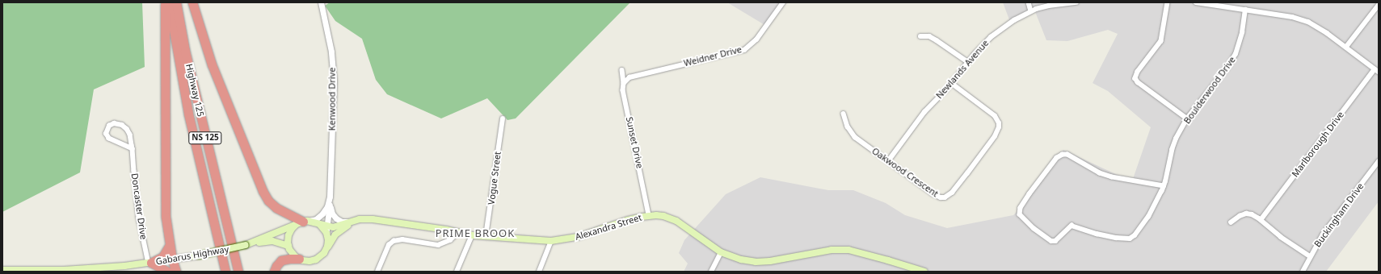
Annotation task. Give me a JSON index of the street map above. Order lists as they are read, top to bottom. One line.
{"streets":{"highway":["Highway 125","NS 125"],"main road":["Alexandra Street","Gabarus Highway"],"street":["Weidner Drive","Newlands Avenue","Boulderwood Drive","Kenwood Drive","Sunset Drive","Marlborough Drive","Oakwood Crescent","Vogue Street","Doncaster Drive","Buckingham Drive"]},"crossings":[["Weidner Drive","Sunset Drive"],["Newlands Avenue","Oakwood Crescent"],["Kenwood Drive","Alexandra Street"],["Kenwood Drive","Gabarus Highway"],["Sunset Drive","Alexandra Street"],["Vogue Street","Alexandra Street"],["Doncaster Drive","Gabarus Highway"],["Alexandra Street","Gabarus Highway"]],"districts":["PRIME BROOK"]}
